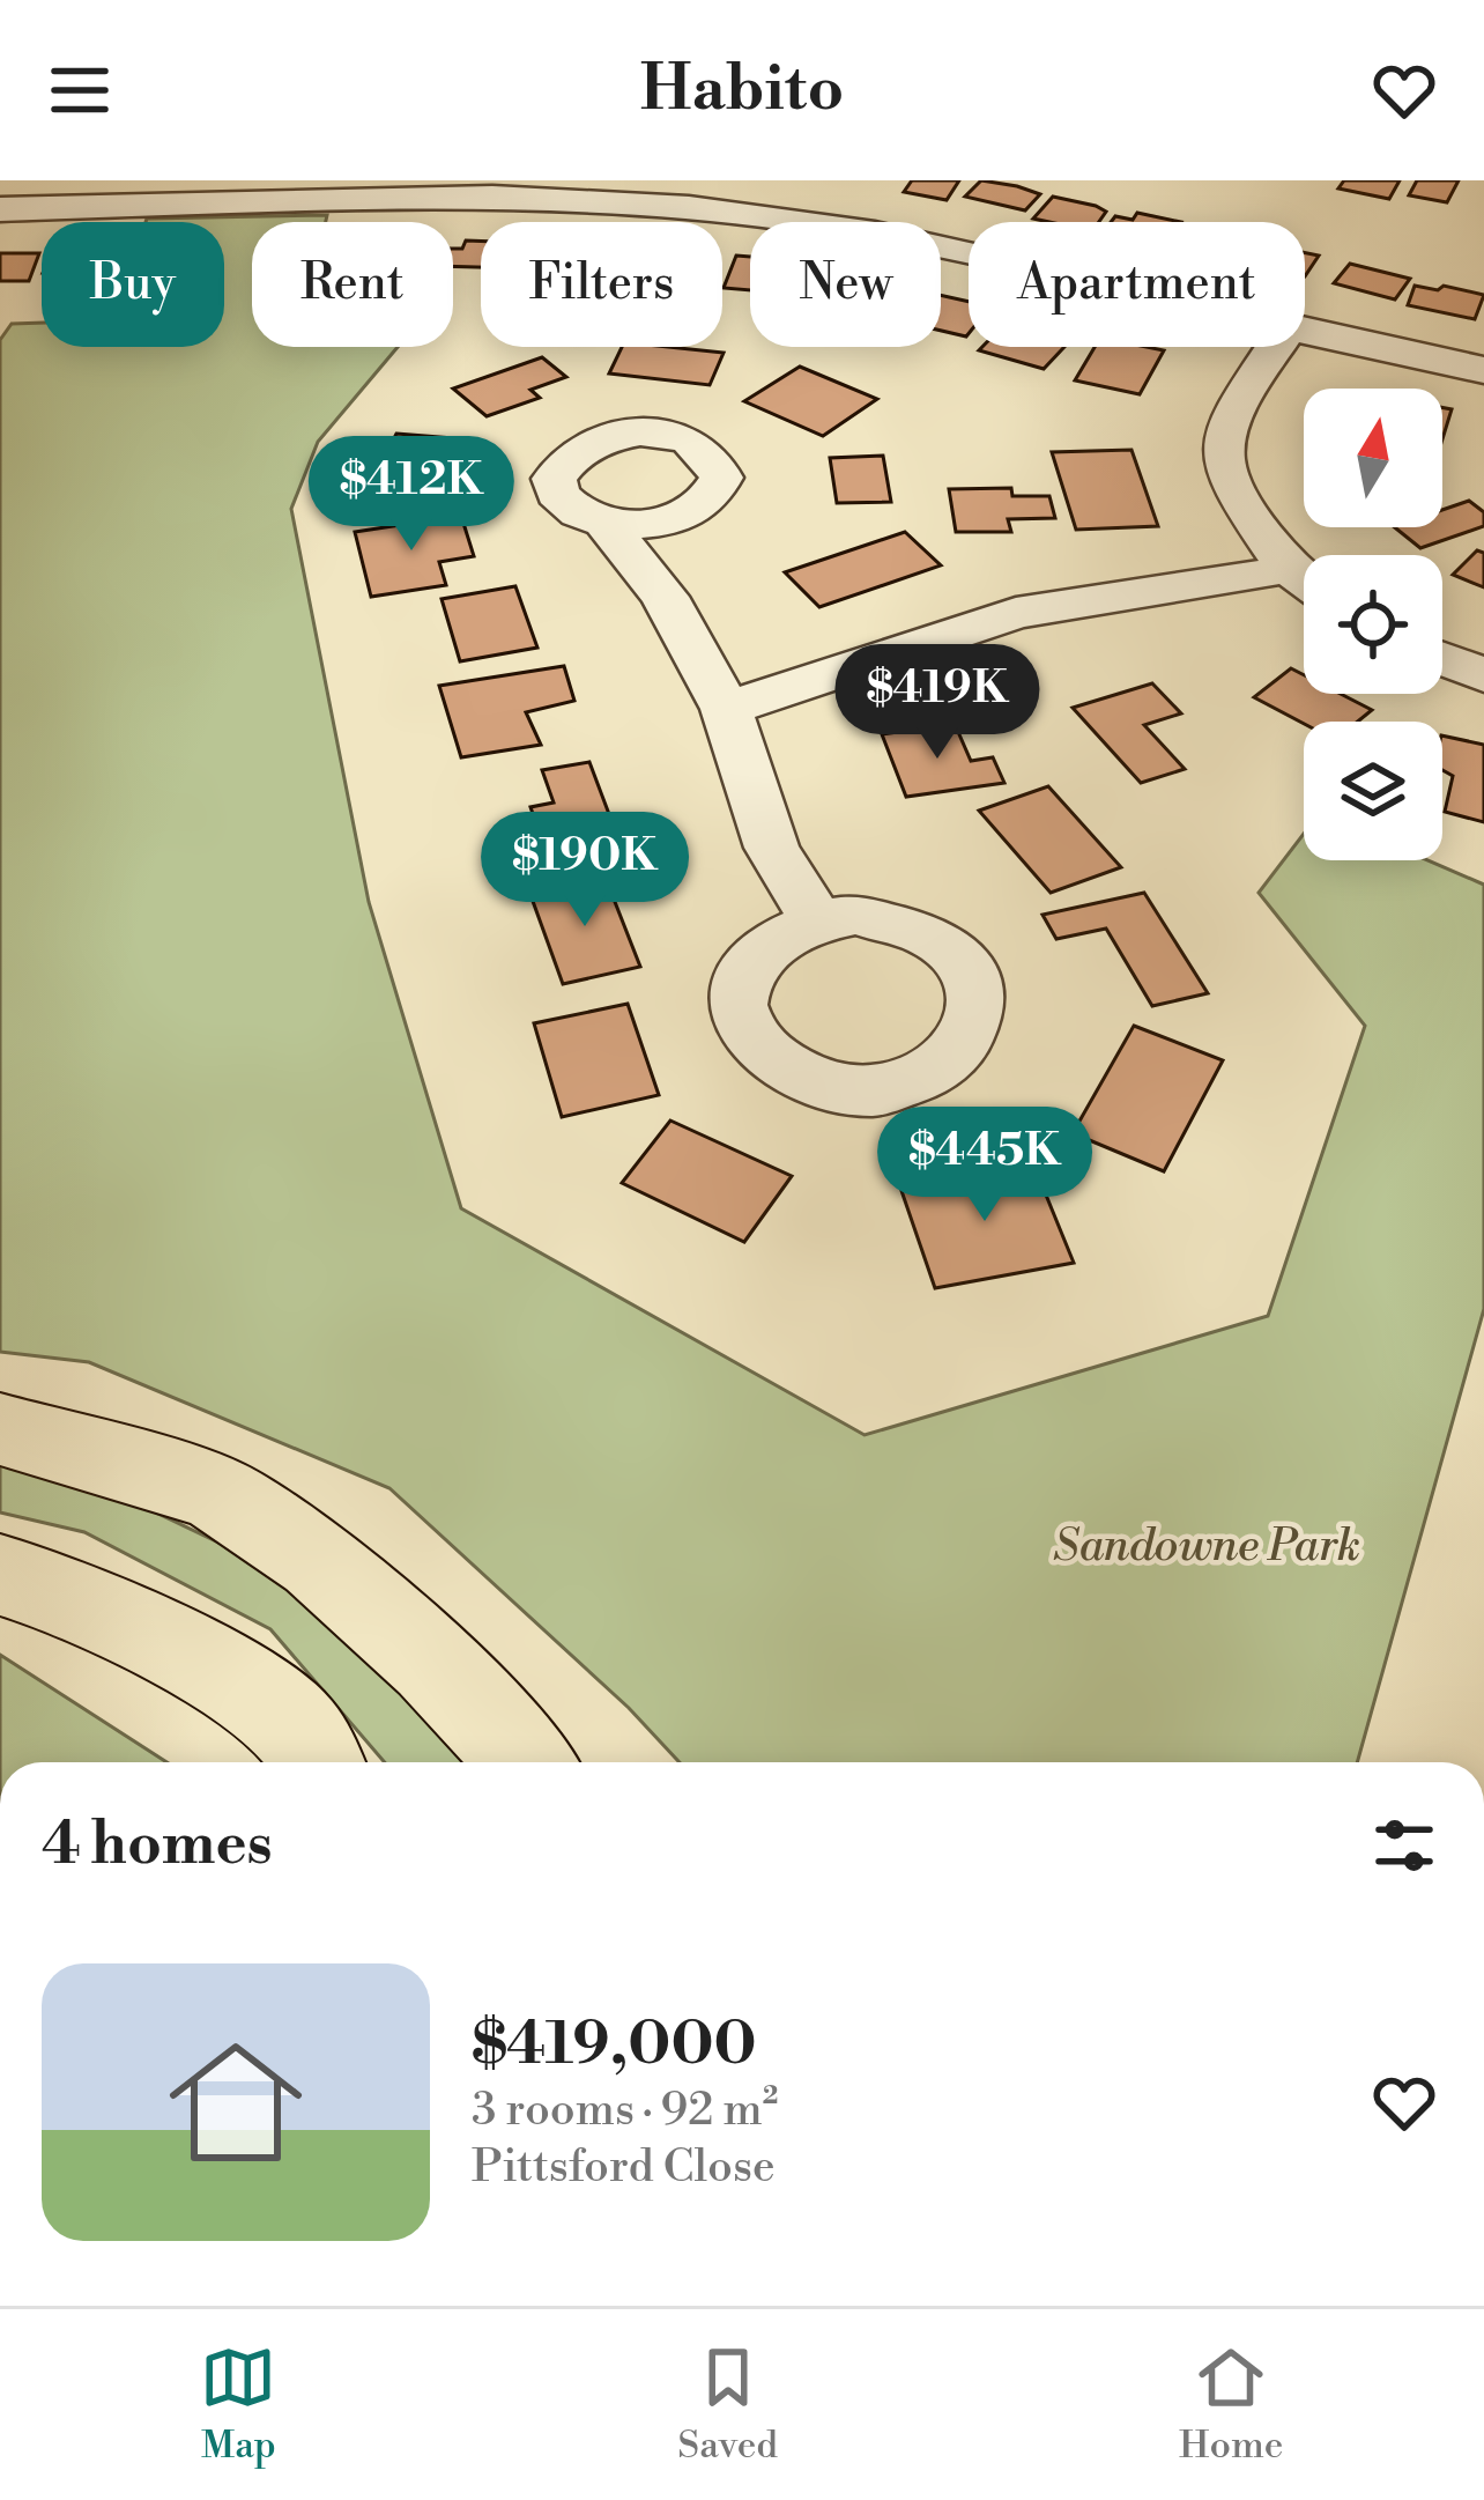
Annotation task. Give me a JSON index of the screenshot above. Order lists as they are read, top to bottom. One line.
{"parks":["Sandowne Park"],"north":"top","page":{"header":"Habito","chip":["Buy","Rent","Filters","New","Apartment"],"price":["$412K","$419K","$190K","$445K"],"heading":"4 homes","list":[{"name":"$419,000","note":"3 rooms · 92 m² · Pittsford Close"}],"tabs":["Map","Saved","Home"]}}
